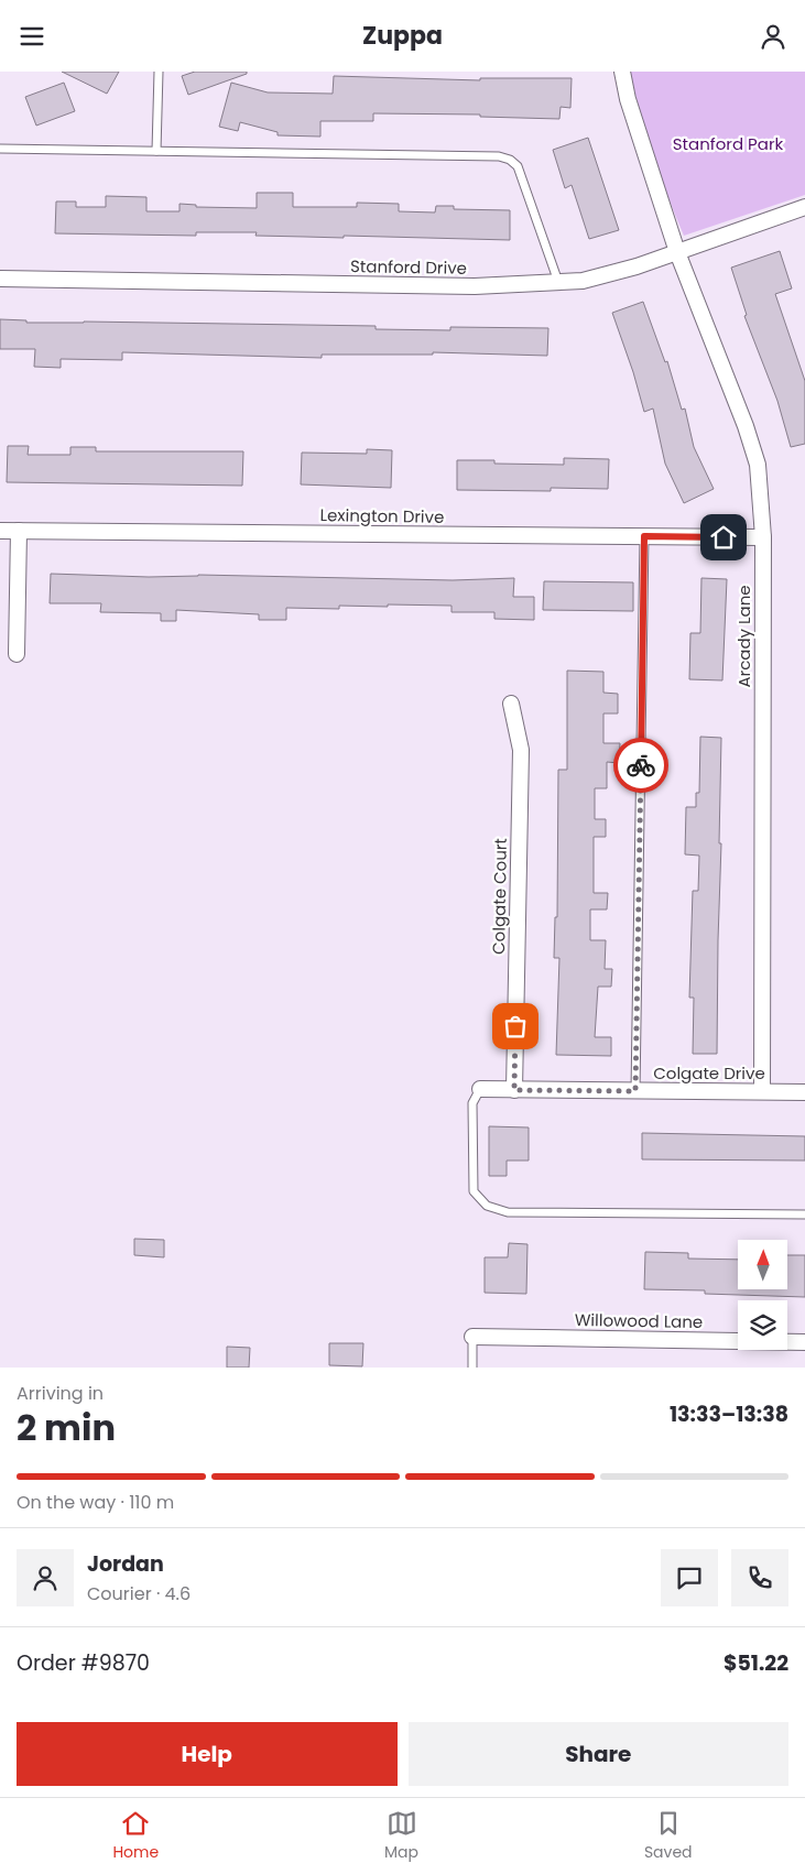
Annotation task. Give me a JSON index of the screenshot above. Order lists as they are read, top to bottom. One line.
{"streets":{"street":["Stanford Drive","Lexington Drive","Arcady Lane","Colgate Court","Colgate Drive","Willowood Lane"]},"crossings":[["Stanford Drive","Arcady Lane"],["Lexington Drive","Arcady Lane"],["Arcady Lane","Colgate Drive"],["Colgate Court","Colgate Drive"]],"parks":["Stanford Park"],"north":"top","page":{"header":"Zuppa","heading":["2 min","Arriving in","13:33–13:38"],"panel":["Jordan","Courier · 4.6","Order #9870","$51.22"],"bar":"On the way · 110 m","buttons":["Help","Share"],"tabs":["Home","Map","Saved"]}}
